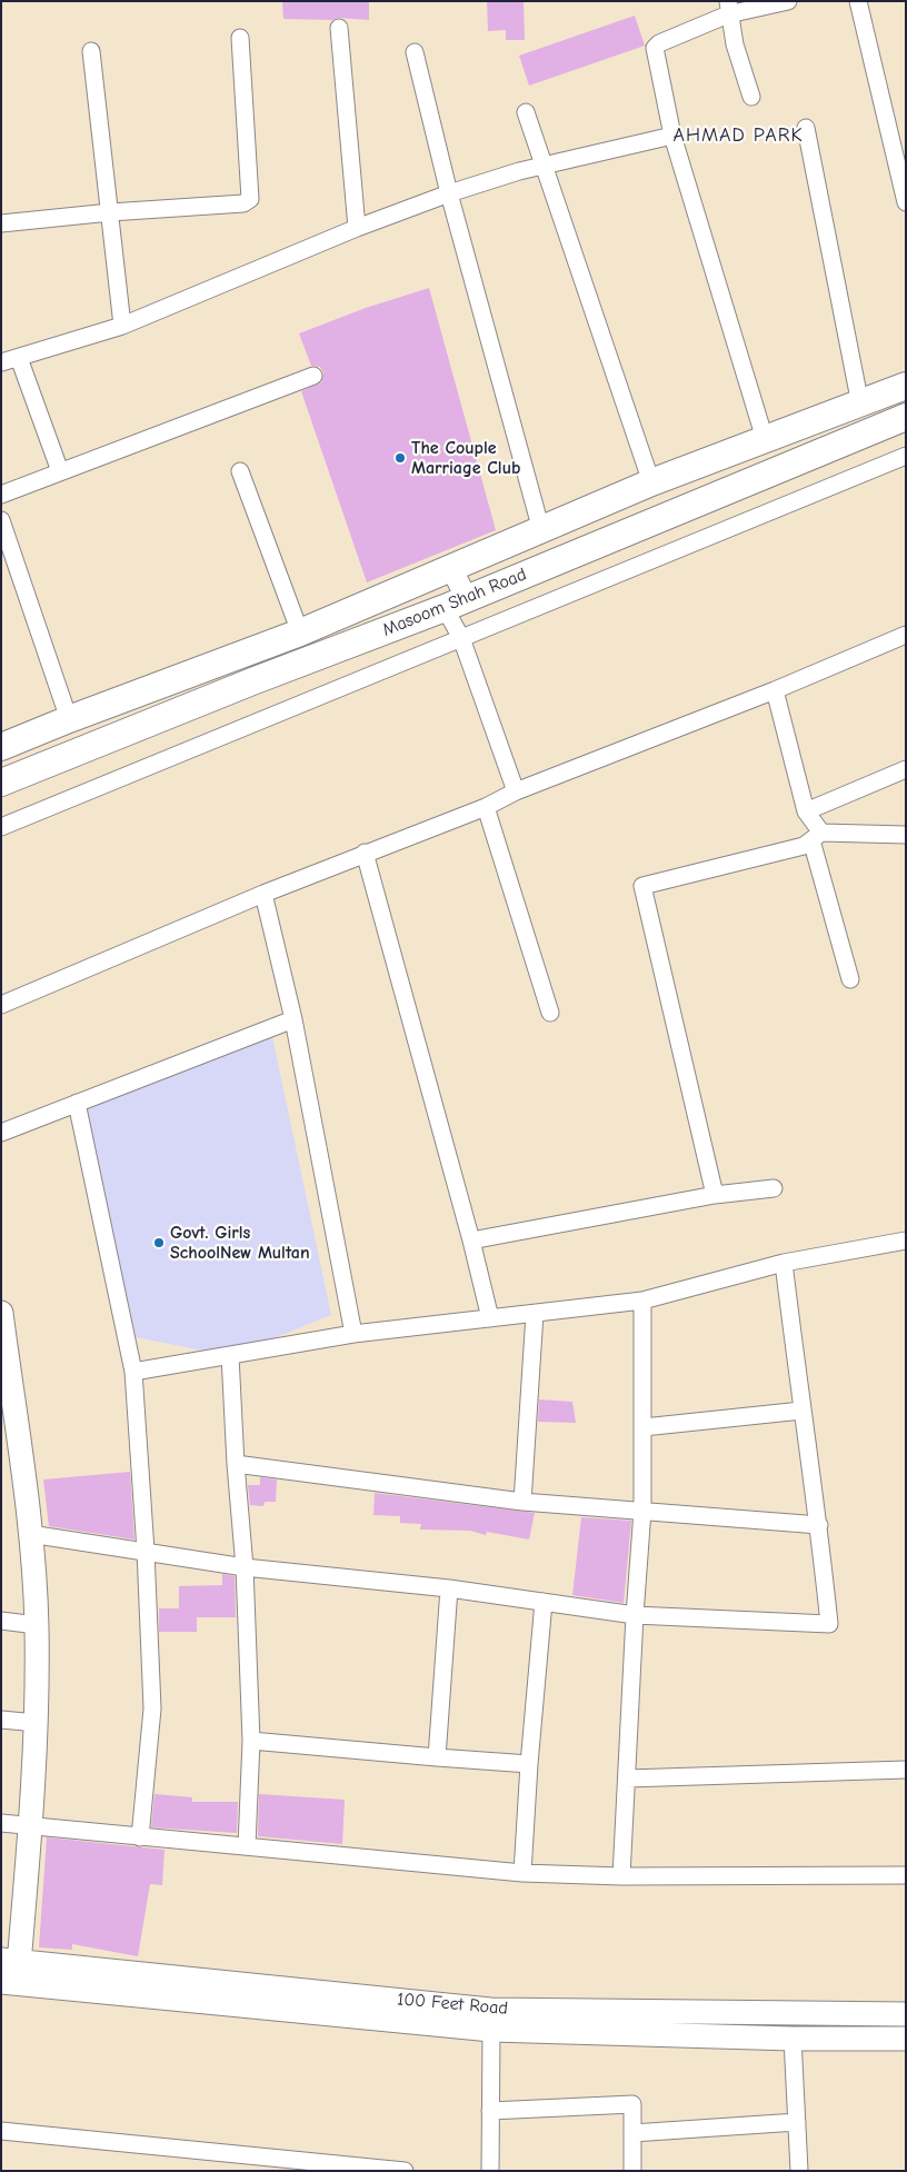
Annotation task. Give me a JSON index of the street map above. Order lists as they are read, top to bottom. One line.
{"streets":{"main road":["Masoom Shah Road","100 Feet Road"]},"districts":["AHMAD PARK"],"places":["The Couple Marriage Club","Govt. Girls SchoolNew Multan"]}
